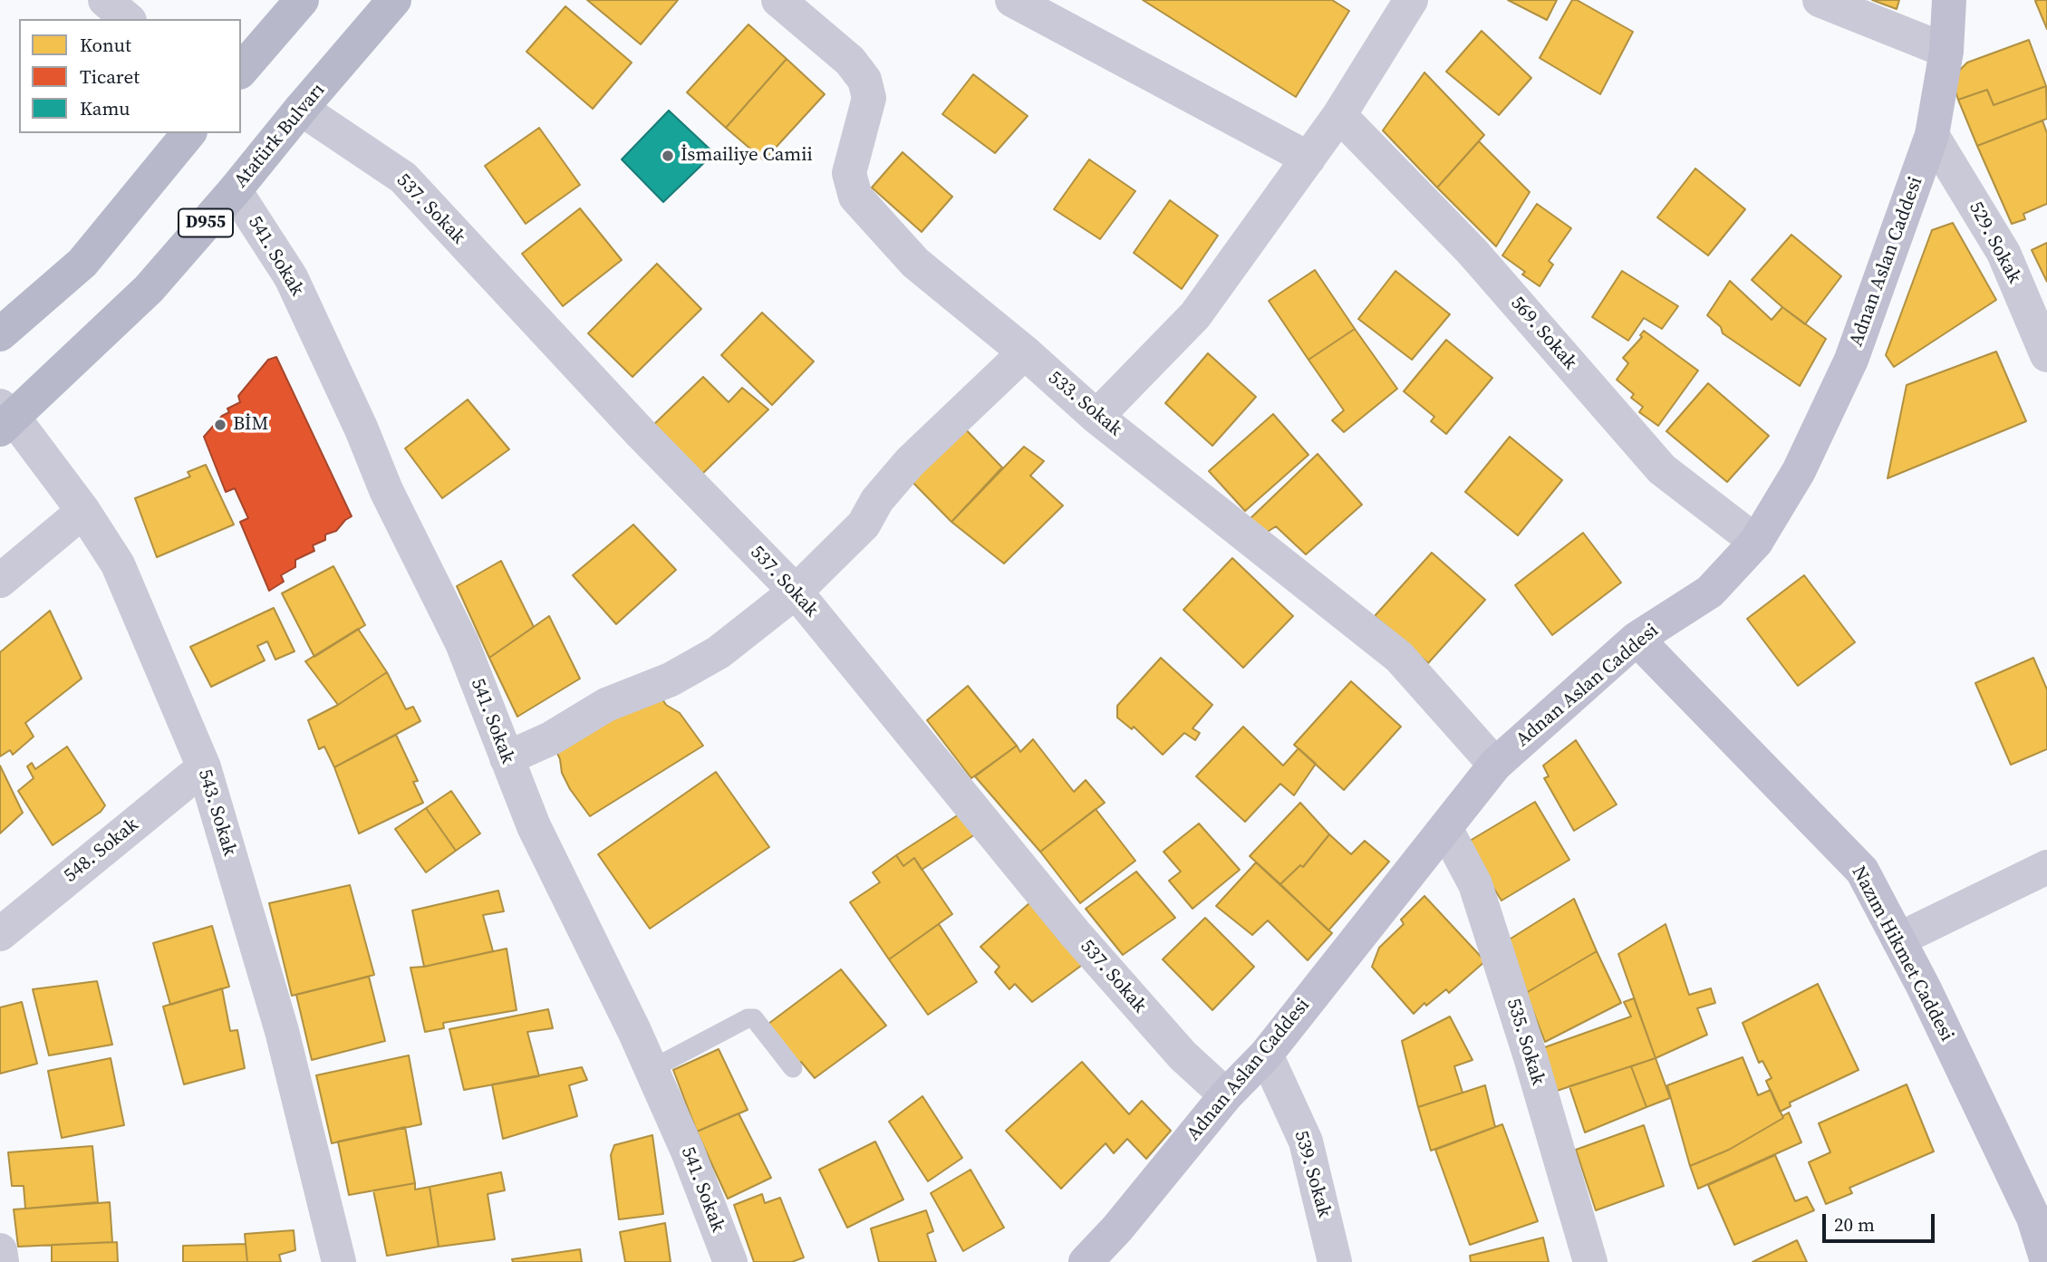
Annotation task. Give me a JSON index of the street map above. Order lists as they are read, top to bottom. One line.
{"streets":{"main road":["Atatürk Bulvarı","D955"],"street":["537. Sokak","529. Sokak","541. Sokak","Adnan Aslan Caddesi","569. Sokak","533. Sokak","543. Sokak","548. Sokak","Nazım Hikmet Caddesi","535. Sokak","539. Sokak"]},"crossings":[["Atatürk Bulvarı","537. Sokak"],["Atatürk Bulvarı","541. Sokak"],["Atatürk Bulvarı","543. Sokak"],["537. Sokak","Adnan Aslan Caddesi"],["529. Sokak","Adnan Aslan Caddesi"],["Adnan Aslan Caddesi","569. Sokak"],["Adnan Aslan Caddesi","533. Sokak"],["Adnan Aslan Caddesi","Nazım Hikmet Caddesi"],["Adnan Aslan Caddesi","535. Sokak"],["Adnan Aslan Caddesi","539. Sokak"],["543. Sokak","548. Sokak"]],"places":["İsmailiye Camii","BİM"],"legend":["Konut","Ticaret","Kamu"],"scale_bar":"20 m"}
